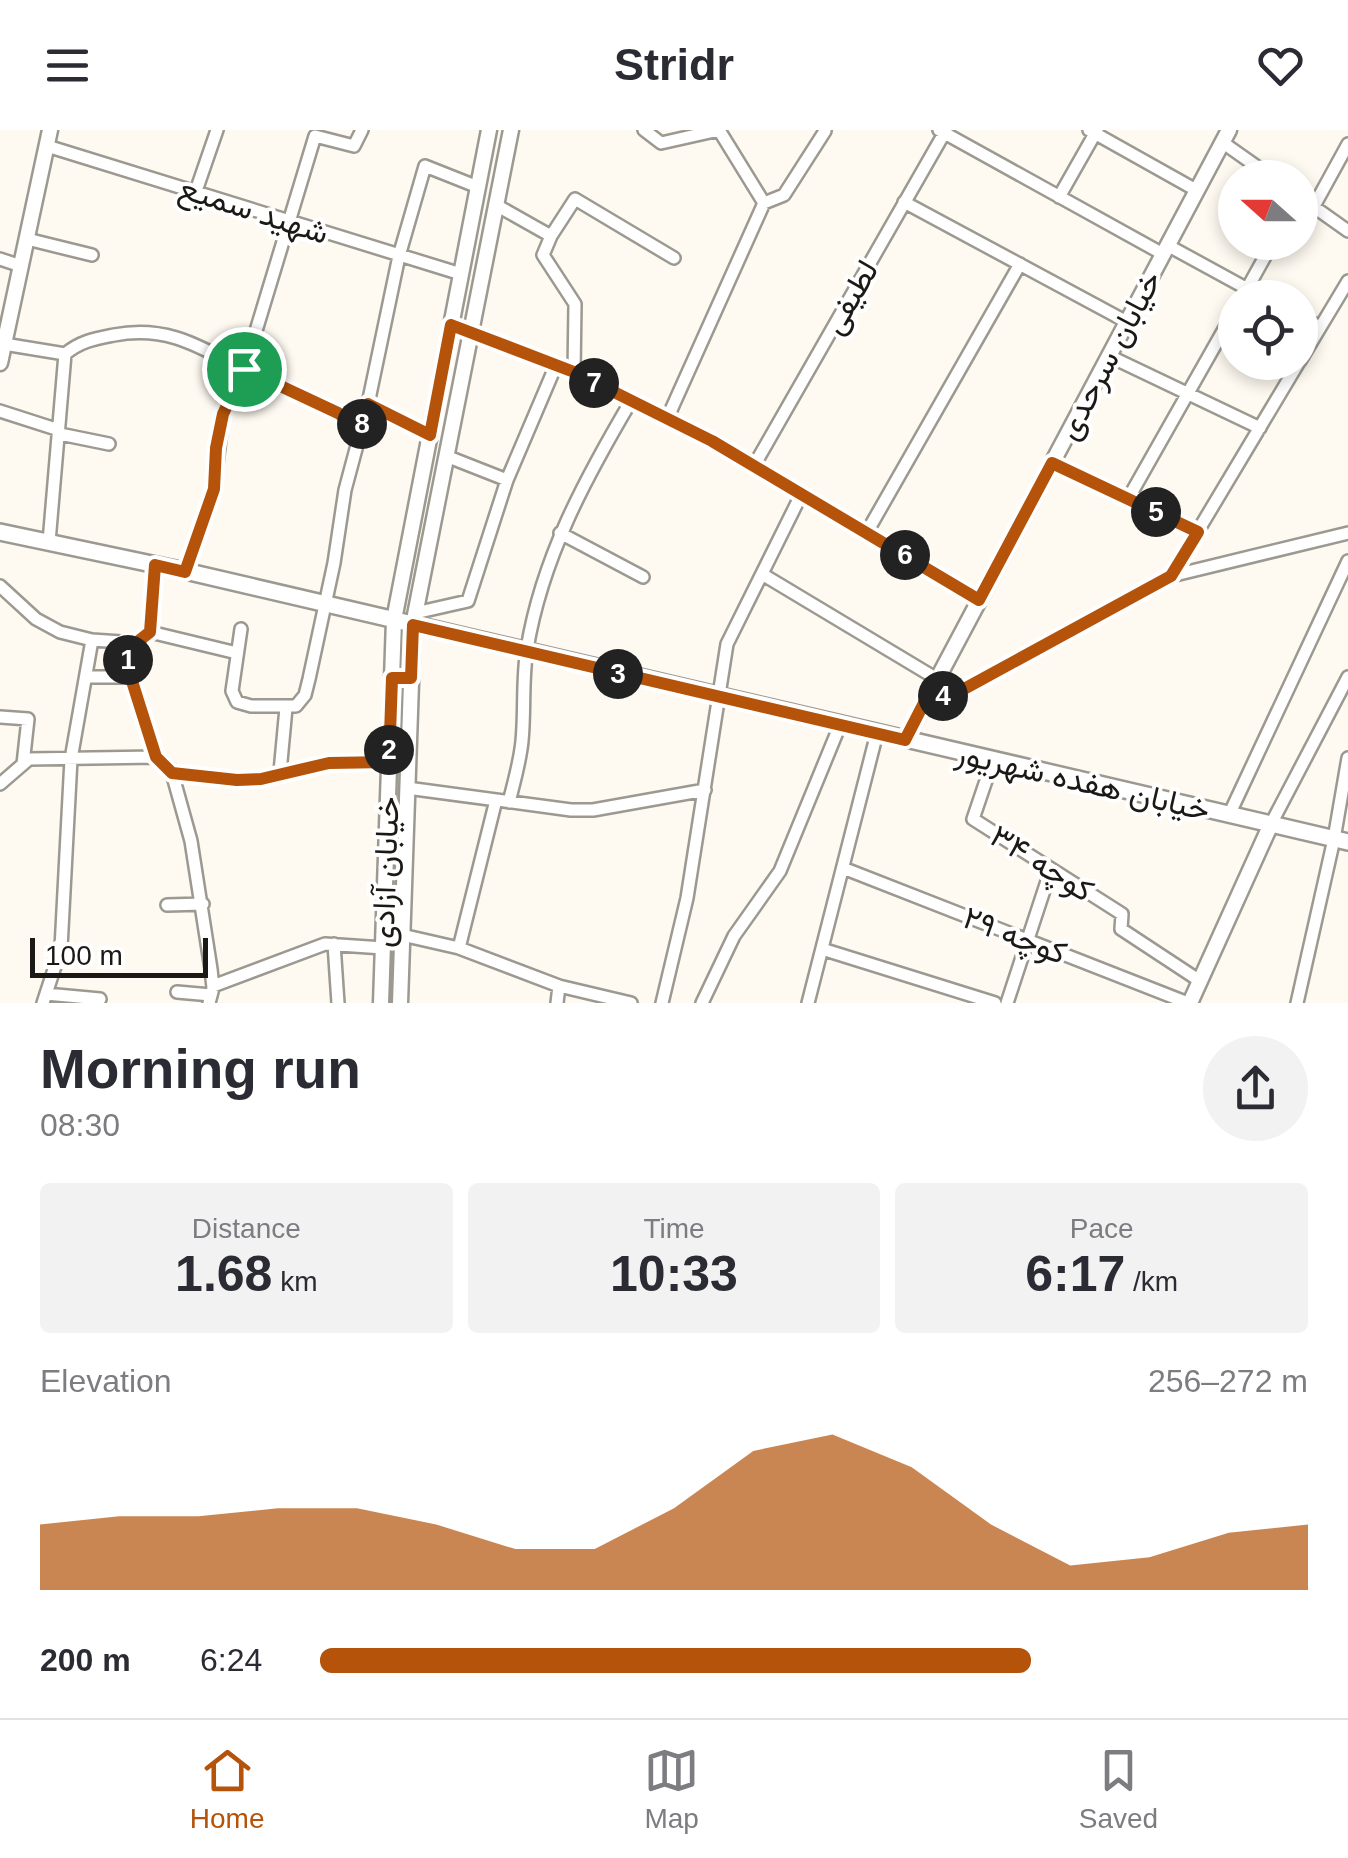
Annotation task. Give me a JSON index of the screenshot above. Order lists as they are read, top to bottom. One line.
{"streets":{"main road":["خیابان هفده شهریور"],"street":["شهید سمیع","لطیفی","خیابان سرحدی","کوچه ۳۴","خیابان آزادی","کوچه ۲۹"]},"crossings":[["شهید سمیع","خیابان آزادی"],["خیابان سرحدی","خیابان هفده شهریور"],["خیابان هفده شهریور","کوچه ۳۴"],["خیابان هفده شهریور","خیابان آزادی"]],"scale_bar":"100 m","north":"left","page":{"header":"Stridr","pins":["7","8","5","6","1","3","4","2"],"scale":"100 m","heading":["Morning run","08:30"],"stats":[["Distance","1.68 km"],["Time","10:33"],["Pace","6:17 /km"]],"chart":["Elevation","256–272 m"],"list":[{"name":"200 m","note":"6:24"}],"tabs":["Home","Map","Saved"]}}
